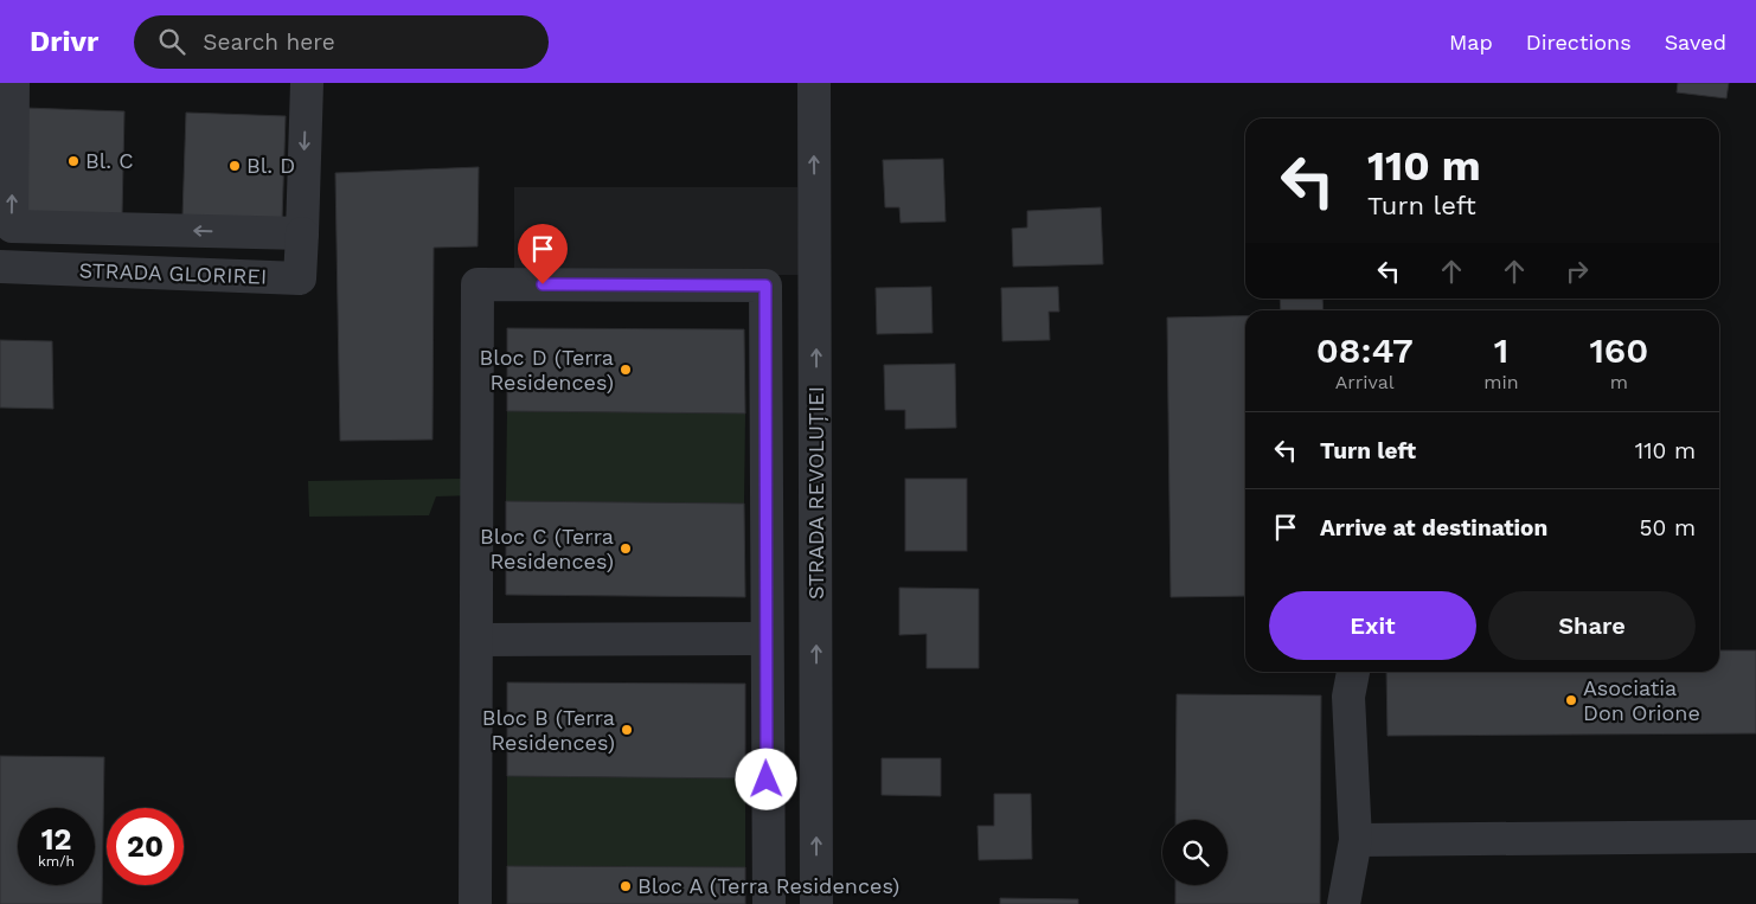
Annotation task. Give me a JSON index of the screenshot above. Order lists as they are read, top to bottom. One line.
{"streets":{"street":["STRADA GLORIREI","STRADA REVOLUȚIEI"]},"places":["Bl. C","Bl. D","Bloc D (Terra Residences)","Bloc C (Terra Residences)","Asociatia Don Orione","Bloc B (Terra Residences)","Bloc A (Terra Residences)"],"page":{"header":"Drivr","search":"Search here","nav":["Map","Directions","Saved"],"turn":["110 m","Turn left"],"eta":["08:47","Arrival","1","min","160","m"],"list":[{"name":"Turn left","value":"110 m"},{"name":"Arrive at destination","value":"50 m"}],"buttons":["Exit","Share"],"speed":"12 km/h","limit":"20"}}
